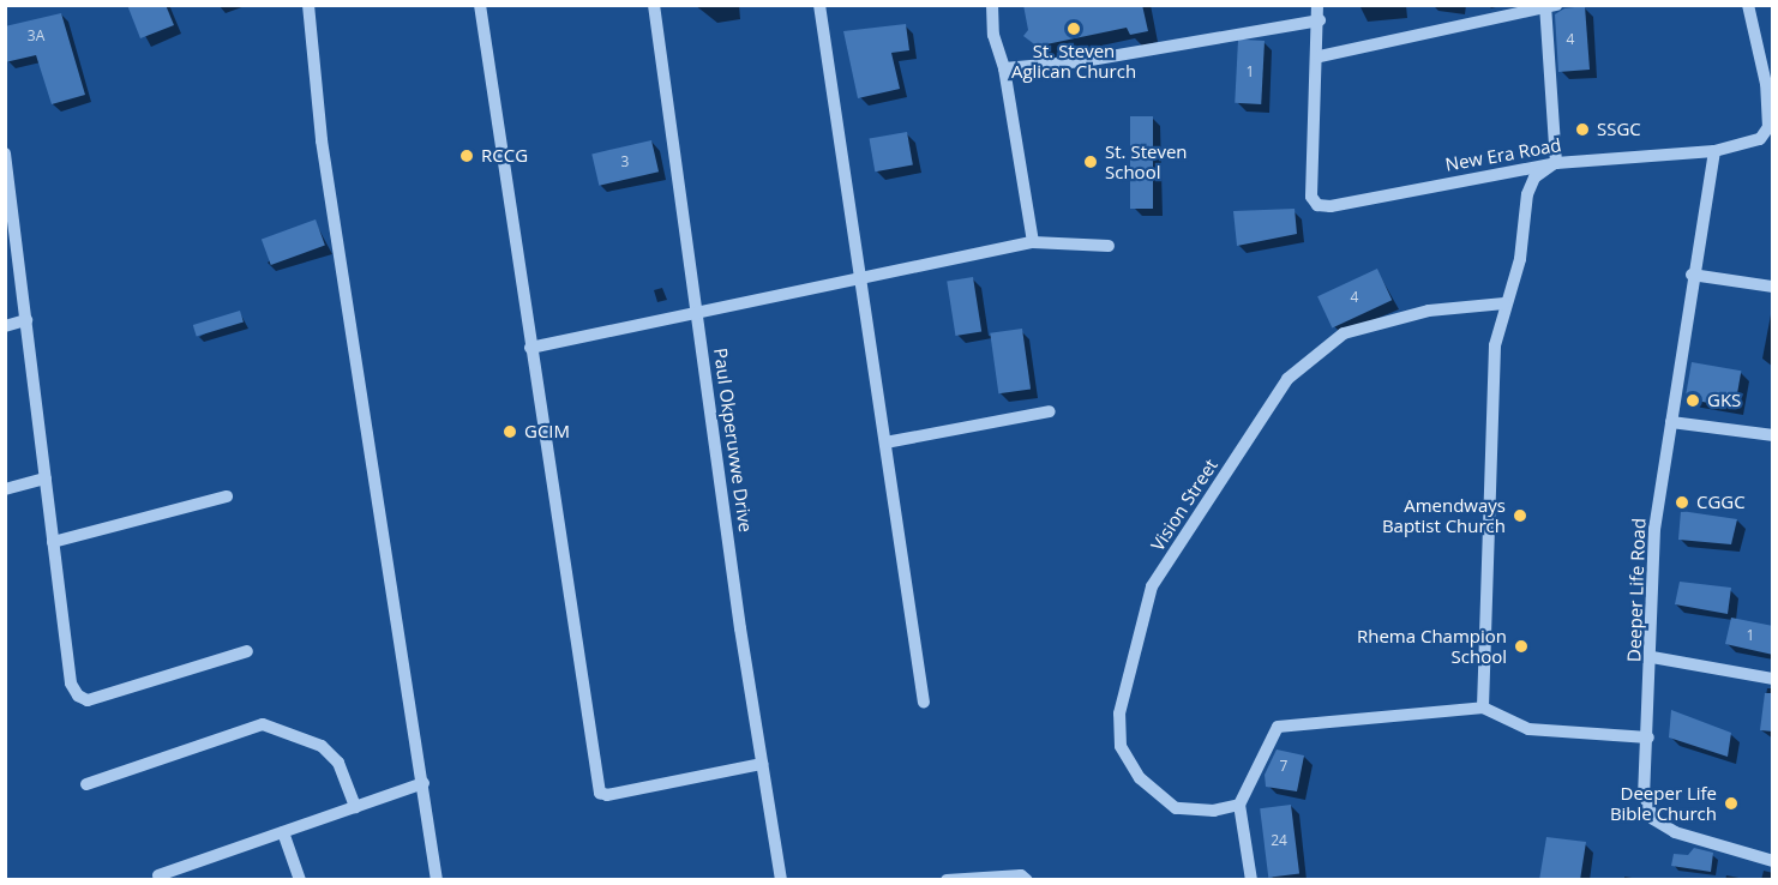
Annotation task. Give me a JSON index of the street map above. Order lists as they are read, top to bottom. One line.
{"streets":{"street":["New Era Road","Paul Okperuvwe Drive","Vision Street","Deeper Life Road"]},"crossings":[["New Era Road","Deeper Life Road"]],"places":["St. Steven Aglican Church","SSGC","RCCG","St. Steven School","GKS","GCIM","CGGC","Amendways Baptist Church","Rhema Champion School","Deeper Life Bible Church"],"house_numbers":["3A","4","1","3","4","1","7","24"]}
